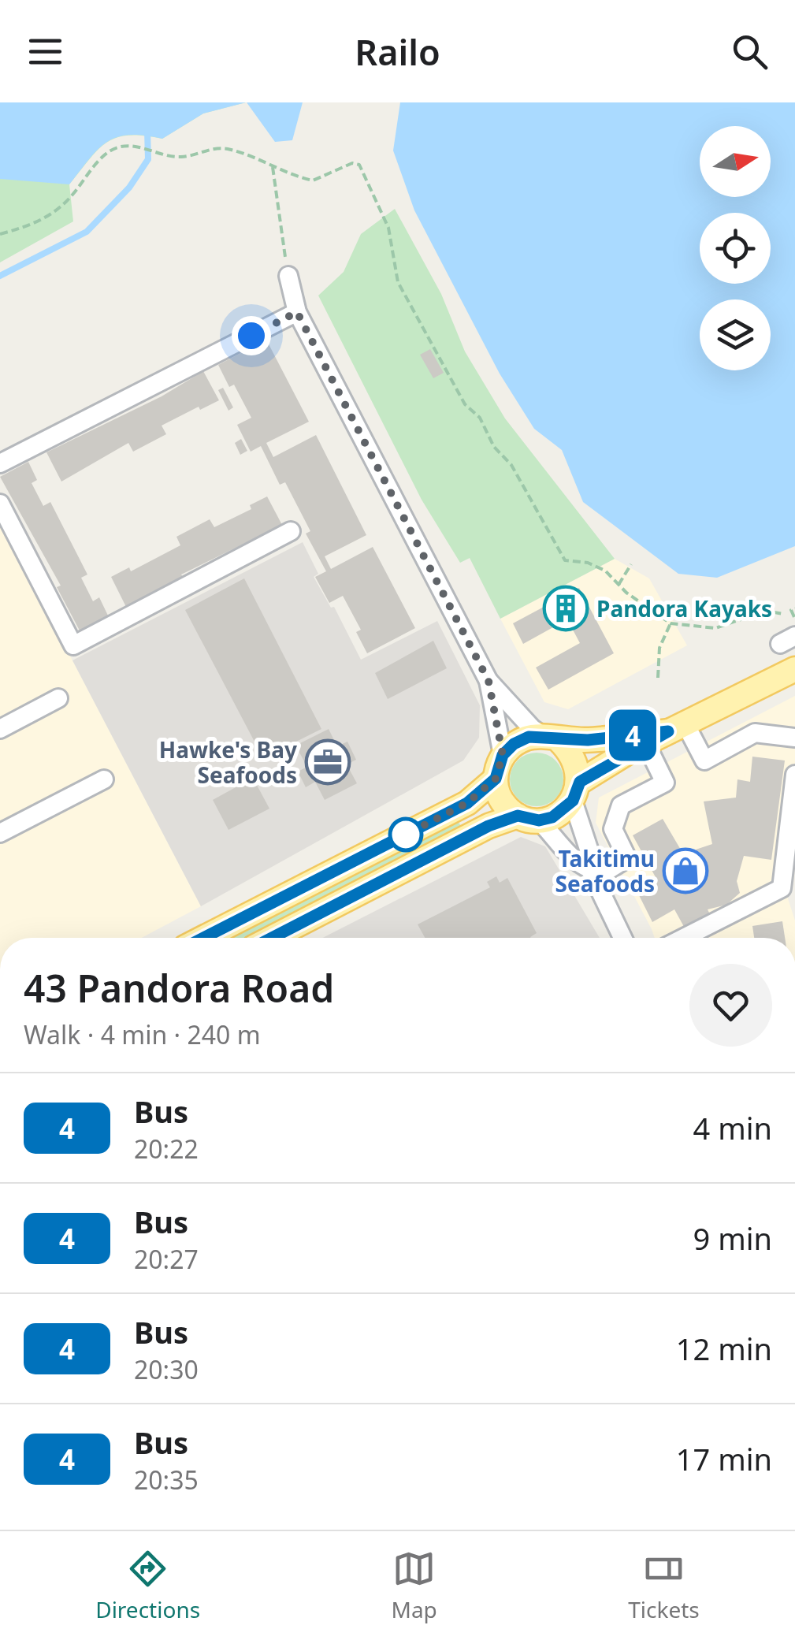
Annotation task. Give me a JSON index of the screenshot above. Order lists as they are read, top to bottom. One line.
{"places":{"building":["Pandora Kayaks"],"office":["Hawke's Bay Seafoods"],"shop":["Takitimu Seafoods"]},"lines":["bus line 4"],"north":"right","page":{"header":"Railo","on_map":"4","heading":["43 Pandora Road","Walk · 4 min · 240 m"],"list":[{"mark":"4","name":"Bus","note":"20:22","value":"4 min"},{"mark":"4","name":"Bus","note":"20:27","value":"9 min"},{"mark":"4","name":"Bus","note":"20:30","value":"12 min"},{"mark":"4","name":"Bus","note":"20:35","value":"17 min"}],"tabs":["Directions","Map","Tickets"]}}
